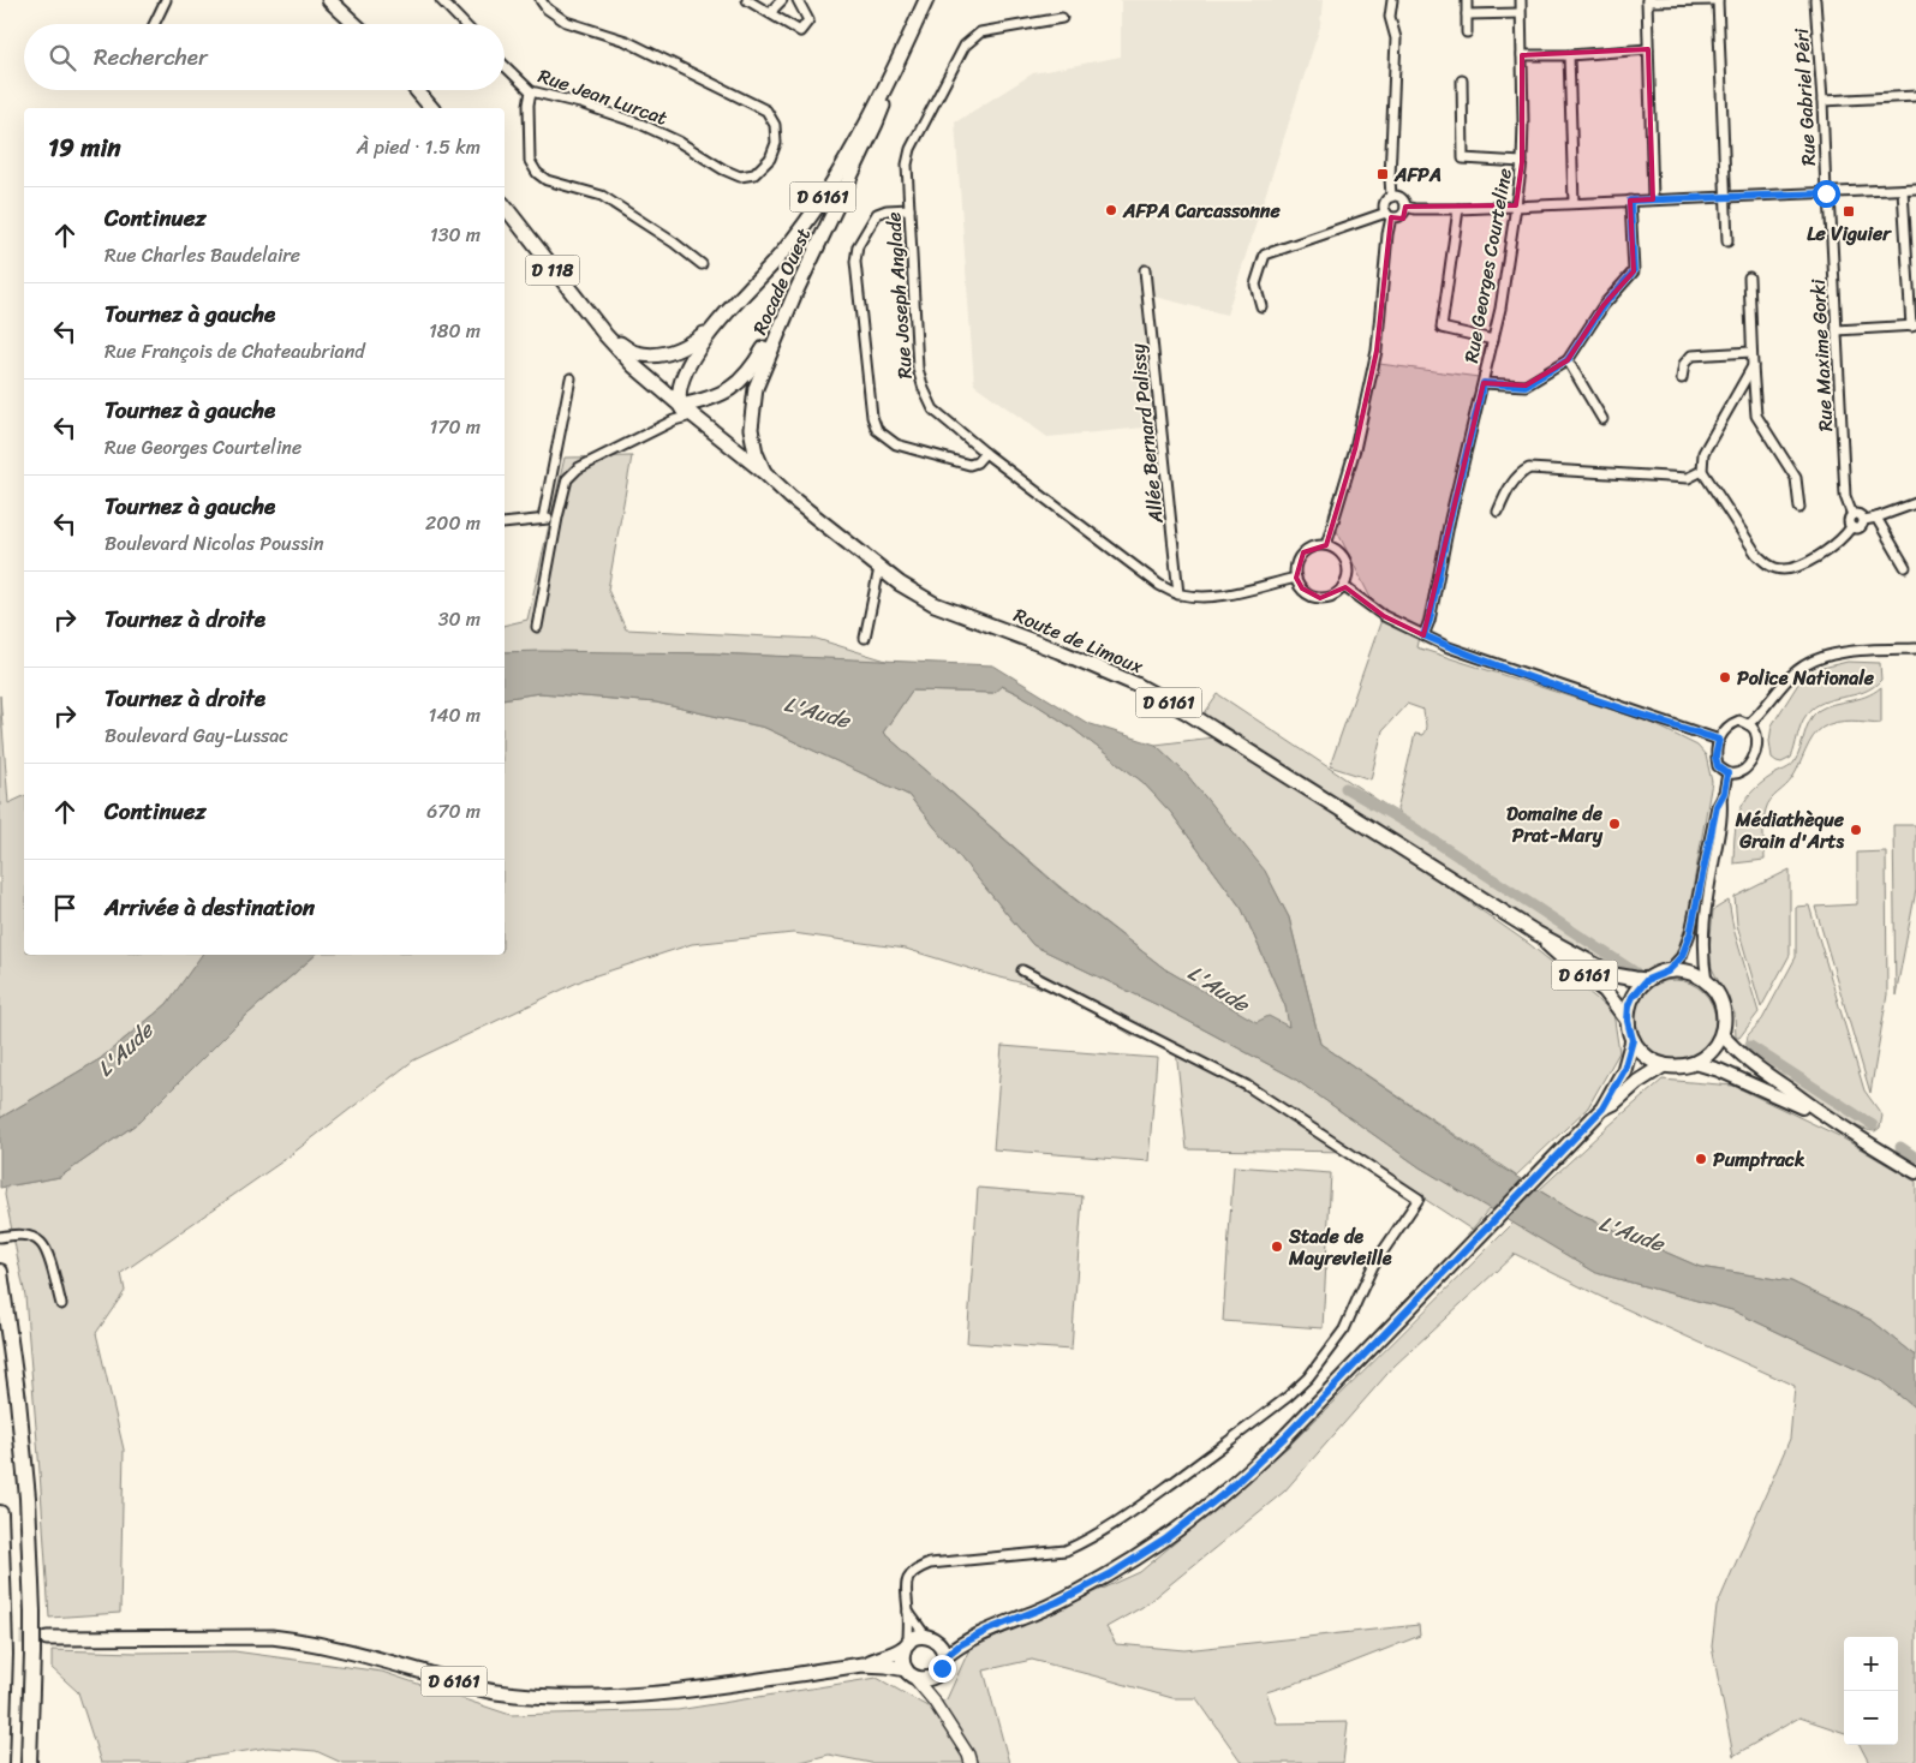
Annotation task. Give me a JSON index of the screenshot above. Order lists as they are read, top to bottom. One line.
{"streets":{"main road":["D 6161","D 118","Rocade Ouest","Route de Limoux"],"street":["Rue Jean Lurcat","Rue Gabriel Péri","Rue Georges Courteline","Rue Joseph Anglade","Rue Maxime Gorki","Allée Bernard Palissy"]},"crossings":[["Rue Gabriel Péri","Rue Maxime Gorki"],["D 6161","D 118"],["D 6161","Rocade Ouest"],["D 6161","Route de Limoux"],["D 118","Rocade Ouest"],["Rue Joseph Anglade","Allée Bernard Palissy"]],"water":["L'Aude"],"places":{"transit":["AFPA","Le Viguier"],"other":["AFPA Carcassonne","Police Nationale","Domaine de Prat-Mary","Médiathèque Grain d'Arts","Pumptrack","Stade de Mayrevieille"]},"page":{"search":"Rechercher","heading":["19 min","À pied · 1.5 km"],"list":[["Continuez","Rue Charles Baudelaire","130 m"],["Tournez à gauche","Rue François de Chateaubriand","180 m"],["Tournez à gauche","Rue Georges Courteline","170 m"],["Tournez à gauche","Boulevard Nicolas Poussin","200 m"],["Tournez à droite","30 m"],["Tournez à droite","Boulevard Gay-Lussac","140 m"],["Continuez","670 m"],"Arrivée à destination"],"map_buttons":["+","−"]}}
